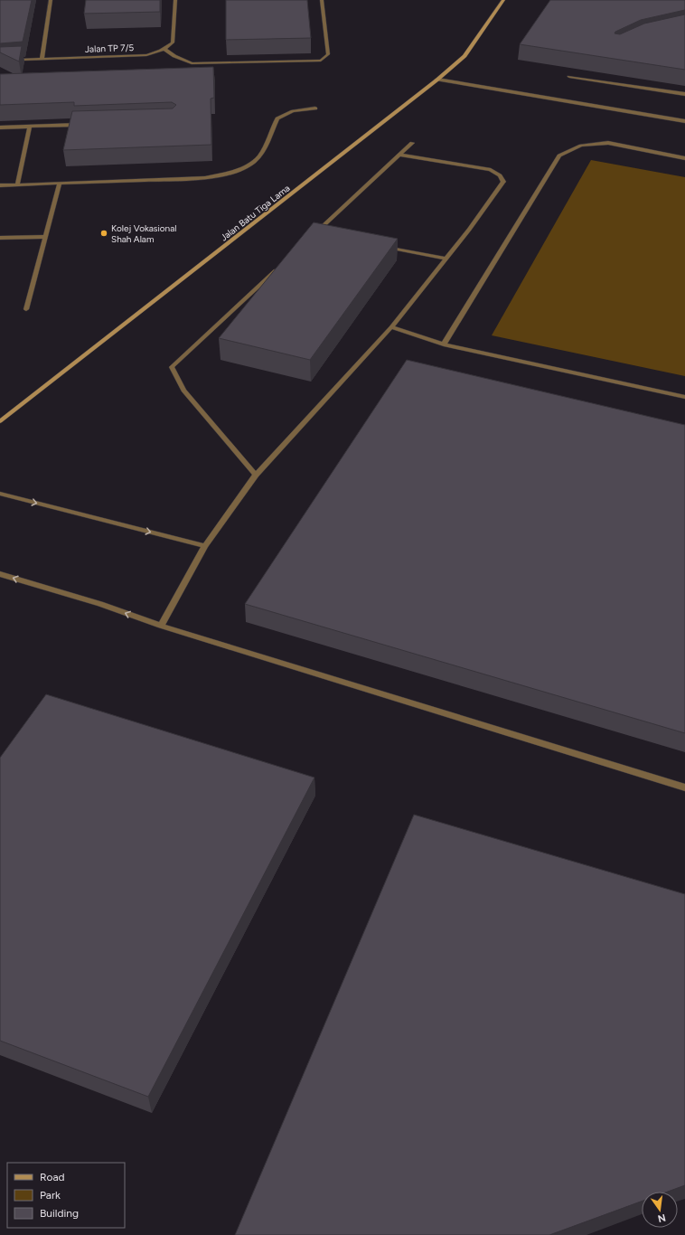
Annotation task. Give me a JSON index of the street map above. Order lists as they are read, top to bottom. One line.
{"streets":{"main road":["Jalan Batu Tiga Lama"],"lane":["Jalan TP 7/5"]},"places":["Kolej Vokasional Shah Alam"],"legend":["Road","Park","Building"],"north":"bottom"}
